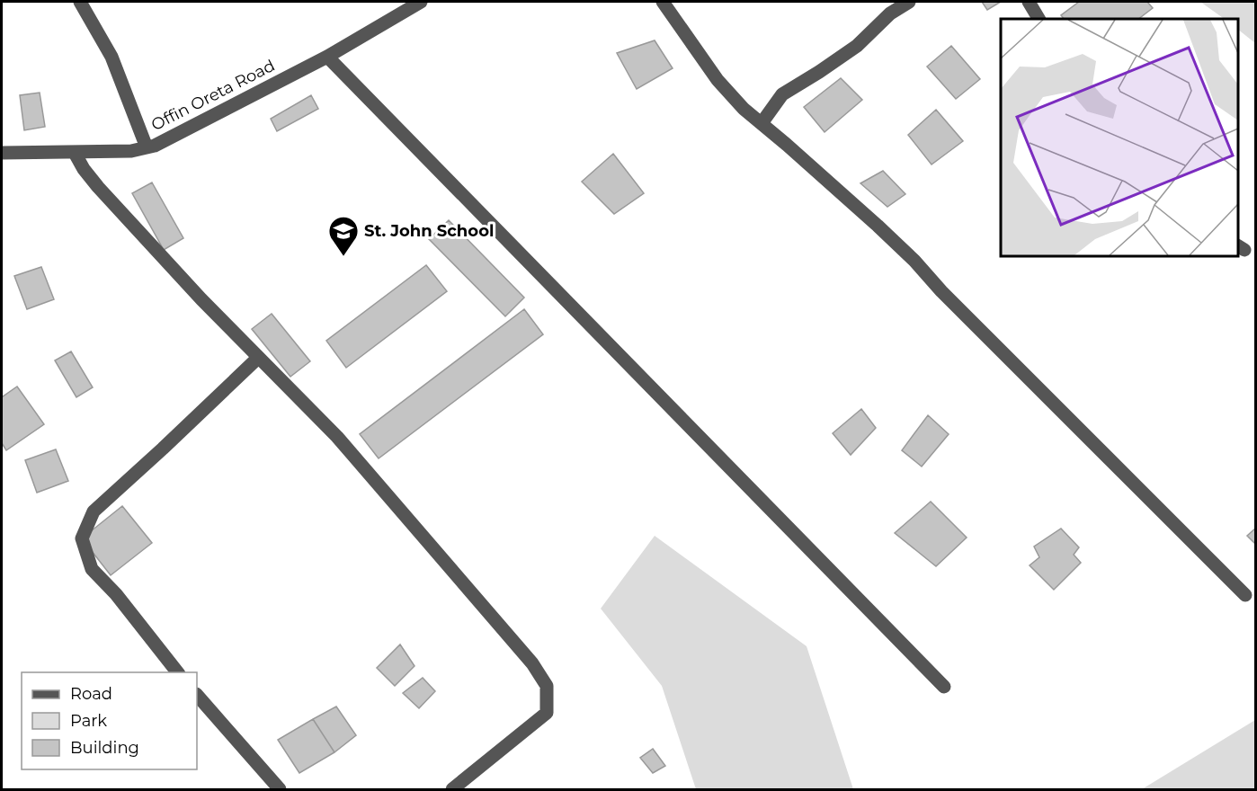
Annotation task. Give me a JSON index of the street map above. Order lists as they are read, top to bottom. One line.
{"streets":{"street":["Offin Oreta Road"]},"places":{"school or university":["St. John School"]},"legend":["Road","Park","Building"]}
